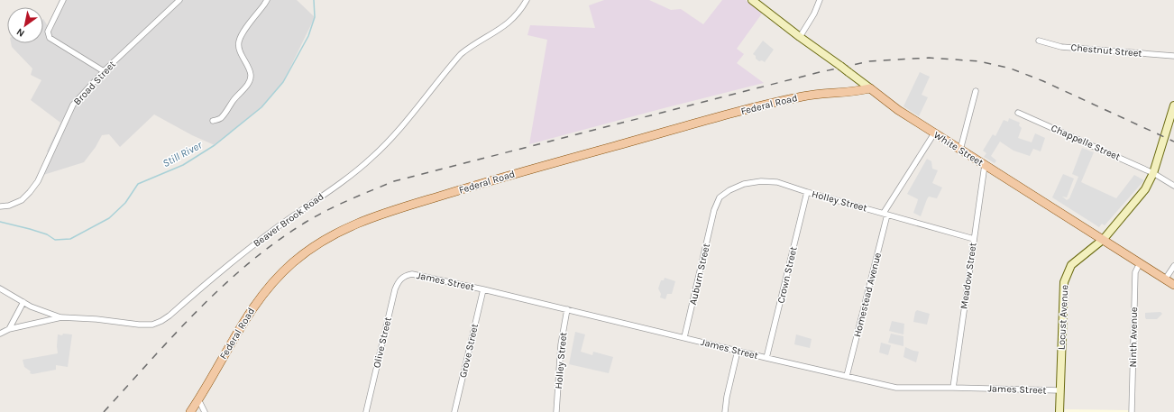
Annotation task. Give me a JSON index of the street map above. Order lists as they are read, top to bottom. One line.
{"streets":{"main road":["Federal Road","White Street"],"street":["Chestnut Street","Broad Street","Chappelle Street","Holley Street","Beaver Brook Road","Auburn Street","Crown Street","Meadow Street","James Street","Homestead Avenue","Locust Avenue","Ninth Avenue","Olive Street","Grove Street"]},"crossings":[["Federal Road","White Street"],["Chappelle Street","Locust Avenue"],["White Street","Meadow Street"],["White Street","Homestead Avenue"],["White Street","Locust Avenue"],["White Street","Ninth Avenue"],["Holley Street","Auburn Street"],["Holley Street","Crown Street"],["Holley Street","Meadow Street"],["Holley Street","James Street"],["Holley Street","Homestead Avenue"],["Auburn Street","James Street"],["Crown Street","James Street"],["Meadow Street","James Street"],["James Street","Homestead Avenue"],["James Street","Locust Avenue"],["James Street","Olive Street"],["James Street","Grove Street"]],"water":["Still River"],"north":"bottom left"}
